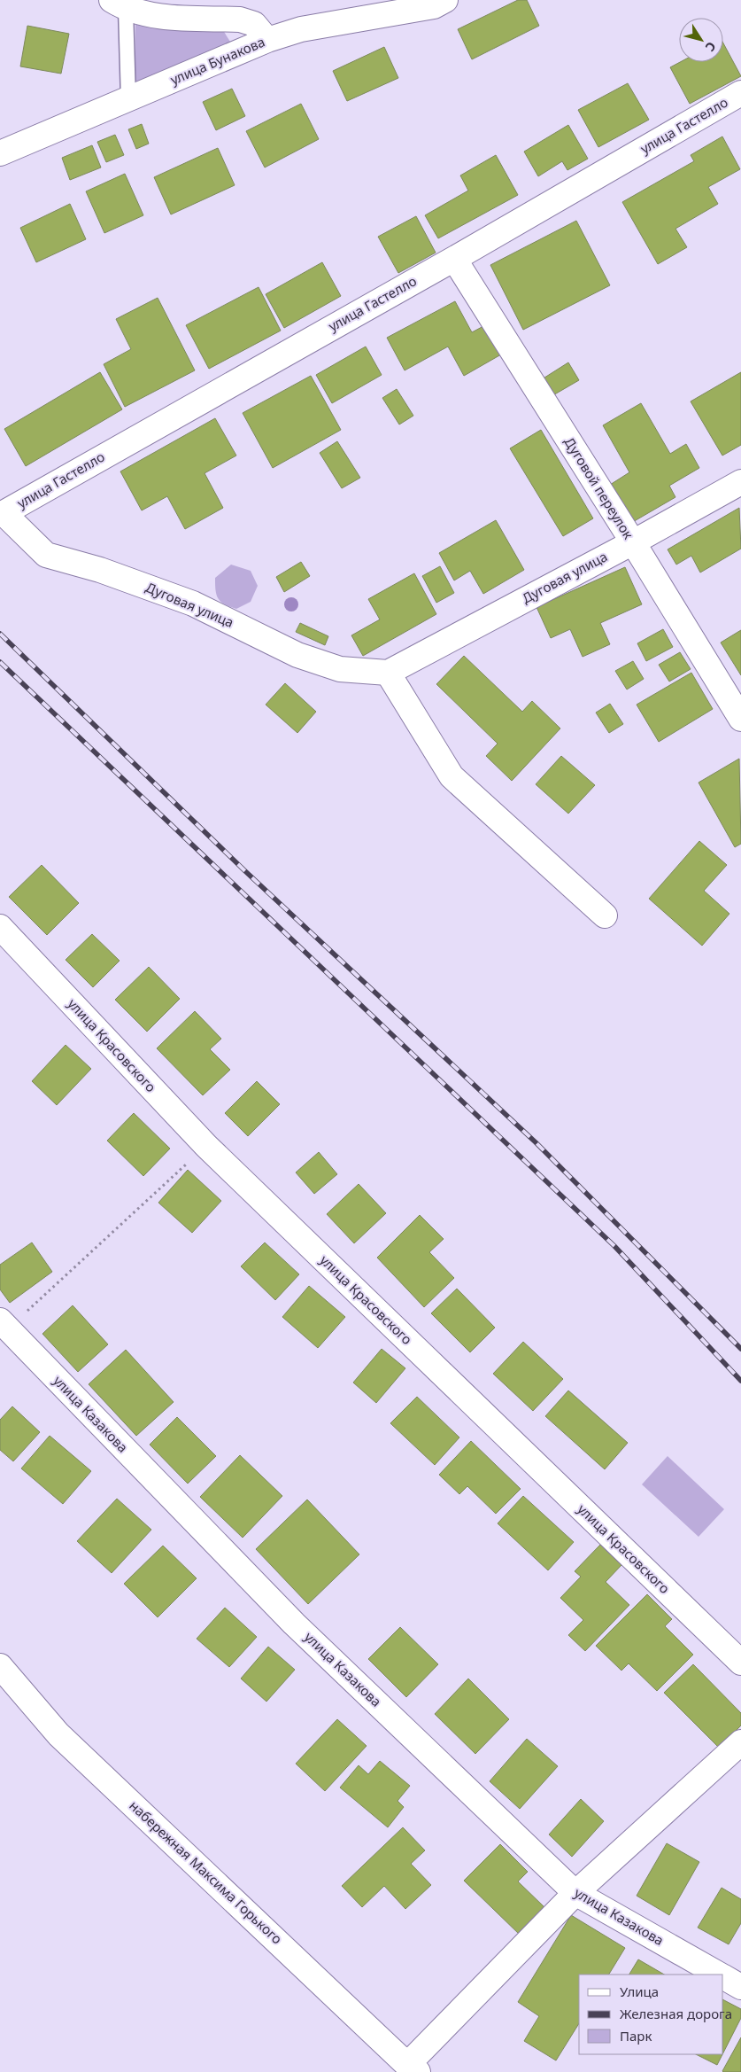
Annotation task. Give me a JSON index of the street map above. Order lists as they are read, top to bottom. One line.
{"streets":{"street":["улица Бунакова","улица Гастелло","Дуговой переулок","Дуговая улица","улица Красовского","улица Казакова","набережная Максима Горького"]},"crossings":[["улица Гастелло","Дуговой переулок"],["улица Гастелло","Дуговая улица"],["Дуговой переулок","Дуговая улица"]],"legend":["Улица","Железная дорога","Парк"],"north":"bottom right"}
